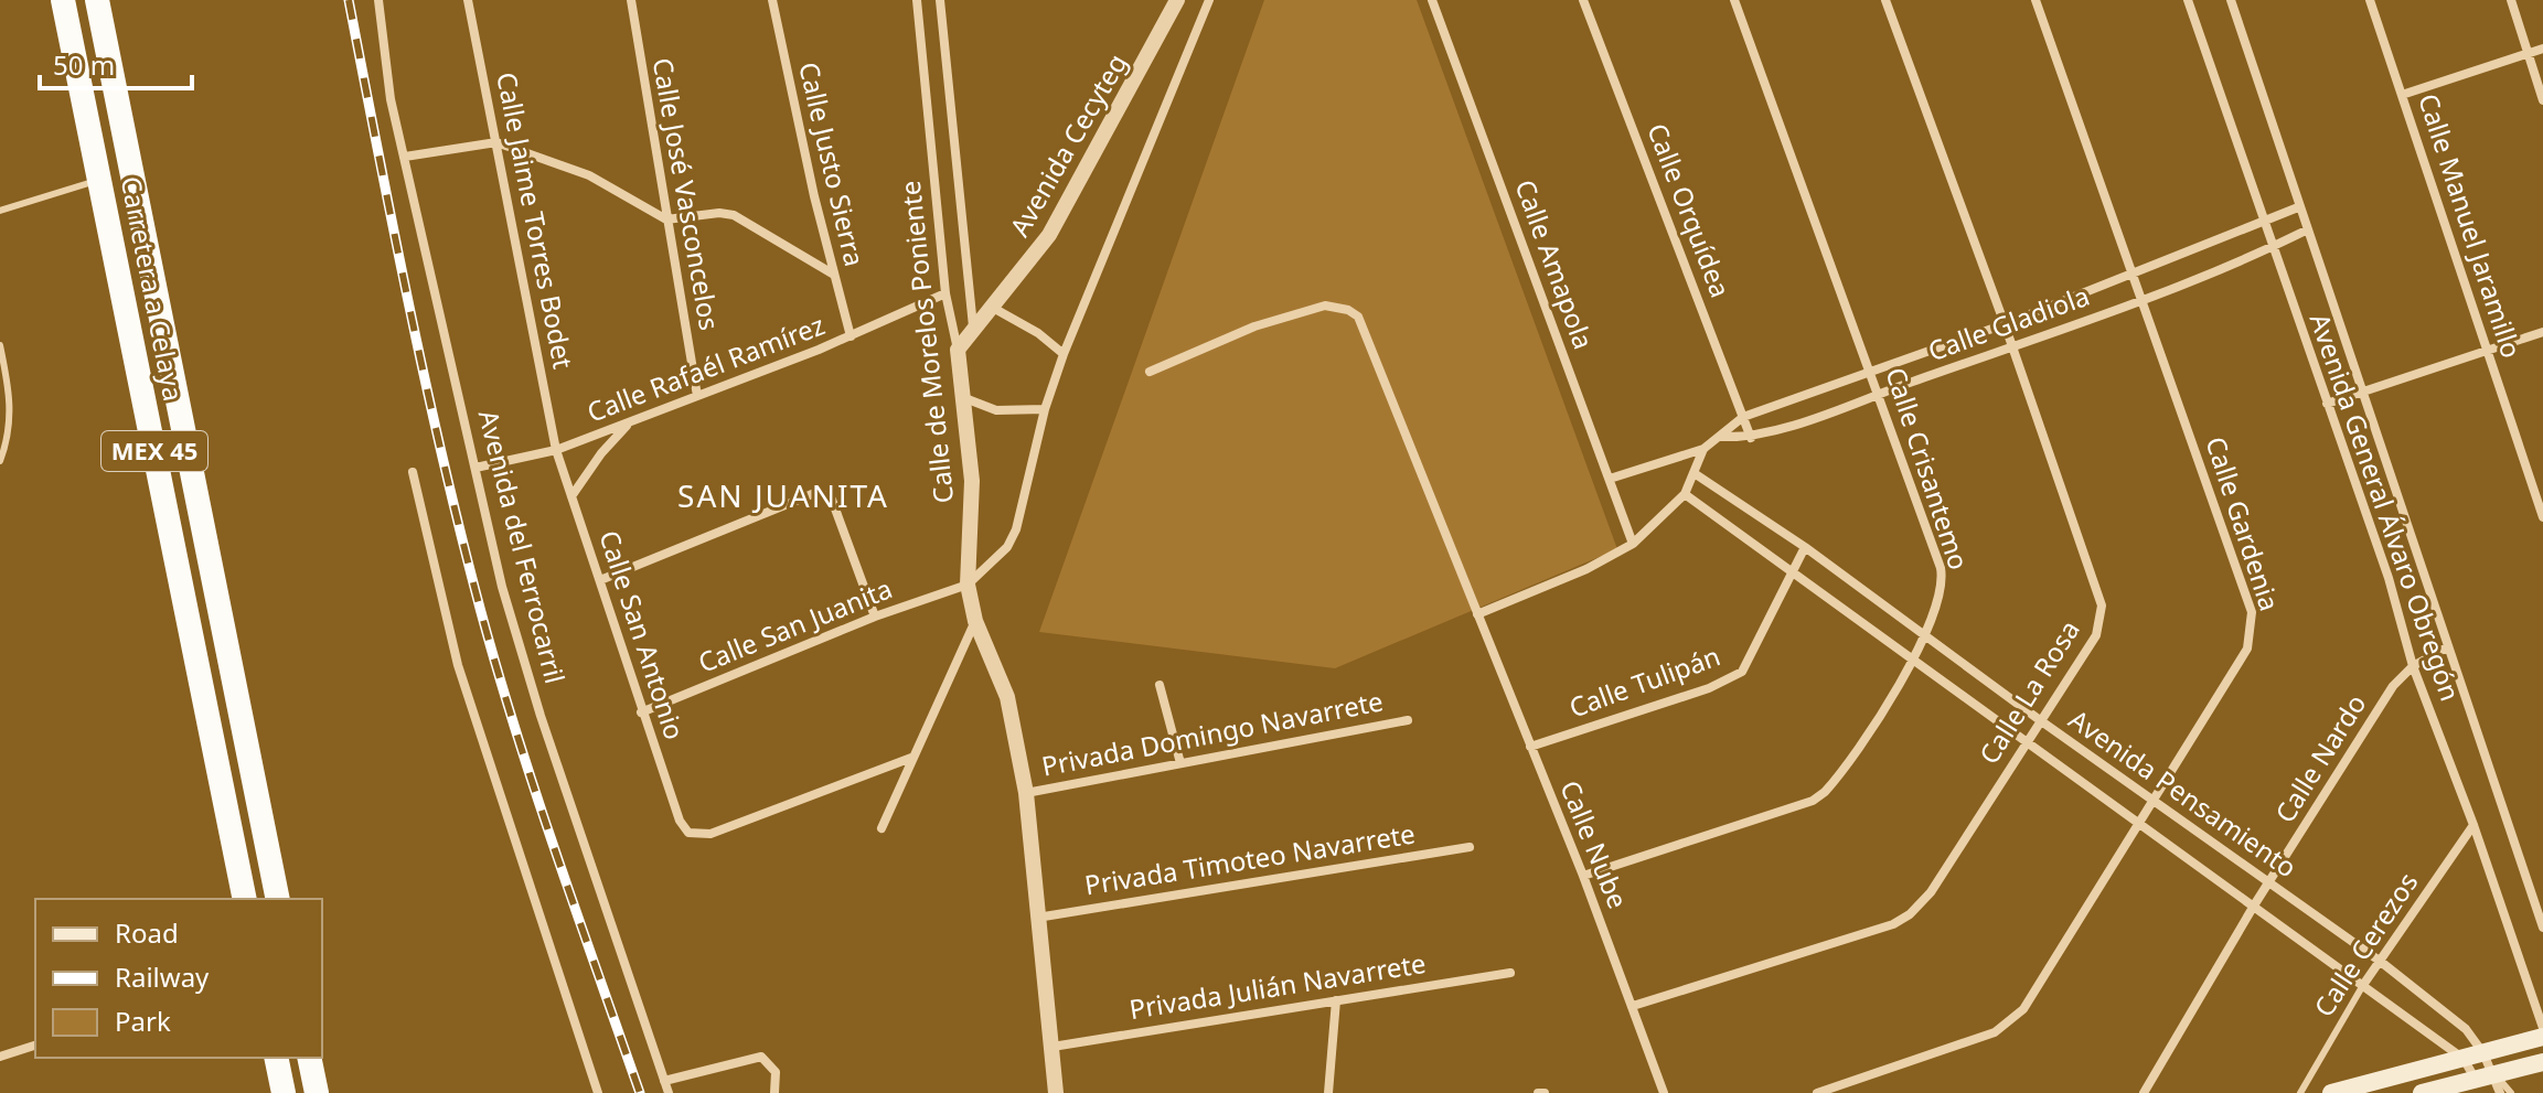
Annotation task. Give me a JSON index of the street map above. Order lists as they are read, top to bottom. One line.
{"streets":{"highway":["Carretera a Celaya","MEX 45"],"street":["Avenida Cecyteg","Calle Justo Sierra","Calle José Vasconcelos","Calle Orquídea","Calle Jaime Torres Bodet","Calle Manuel Jaramillo","Calle Amapola","Calle Gladiola","Calle de Morelos Poniente","Calle Rafaél Ramírez","Calle Crisantemo","Avenida General Álvaro Obregón","Calle Gardenia","Avenida del Ferrocarril","Calle San Juanita","Calle San Antonio","Calle Tulipán","Calle La Rosa","Privada Domingo Navarrete","Calle Nardo","Avenida Pensamiento","Calle Nube","Privada Timoteo Navarrete","Calle Cerezos","Privada Julián Navarrete"]},"crossings":[["Avenida Cecyteg","Calle de Morelos Poniente"],["Calle Justo Sierra","Calle Rafaél Ramírez"],["Calle José Vasconcelos","Calle Rafaél Ramírez"],["Calle Orquídea","Calle Gladiola"],["Calle Jaime Torres Bodet","Calle Rafaél Ramírez"],["Calle Jaime Torres Bodet","Calle San Antonio"],["Calle Amapola","Calle Gladiola"],["Calle Gladiola","Calle Crisantemo"],["Calle Gladiola","Avenida General Álvaro Obregón"],["Calle Gladiola","Calle Gardenia"],["Calle Gladiola","Calle La Rosa"],["Calle de Morelos Poniente","Calle Rafaél Ramírez"],["Calle de Morelos Poniente","Calle San Juanita"],["Calle de Morelos Poniente","Privada Domingo Navarrete"],["Calle de Morelos Poniente","Privada Timoteo Navarrete"],["Calle de Morelos Poniente","Privada Julián Navarrete"],["Calle Rafaél Ramírez","Avenida del Ferrocarril"],["Calle Rafaél Ramírez","Calle San Antonio"],["Calle Crisantemo","Avenida Pensamiento"],["Calle Crisantemo","Calle Nube"],["Avenida General Álvaro Obregón","Calle Nardo"],["Avenida General Álvaro Obregón","Calle Cerezos"],["Calle Gardenia","Avenida Pensamiento"],["Calle San Juanita","Calle San Antonio"],["Calle Tulipán","Avenida Pensamiento"],["Calle Tulipán","Calle Nube"],["Calle La Rosa","Avenida Pensamiento"],["Calle La Rosa","Calle Nube"],["Calle Nardo","Avenida Pensamiento"],["Avenida Pensamiento","Calle Cerezos"]],"districts":["SAN JUANITA"],"legend":["Road","Railway","Park"],"scale_bar":"50 m"}
